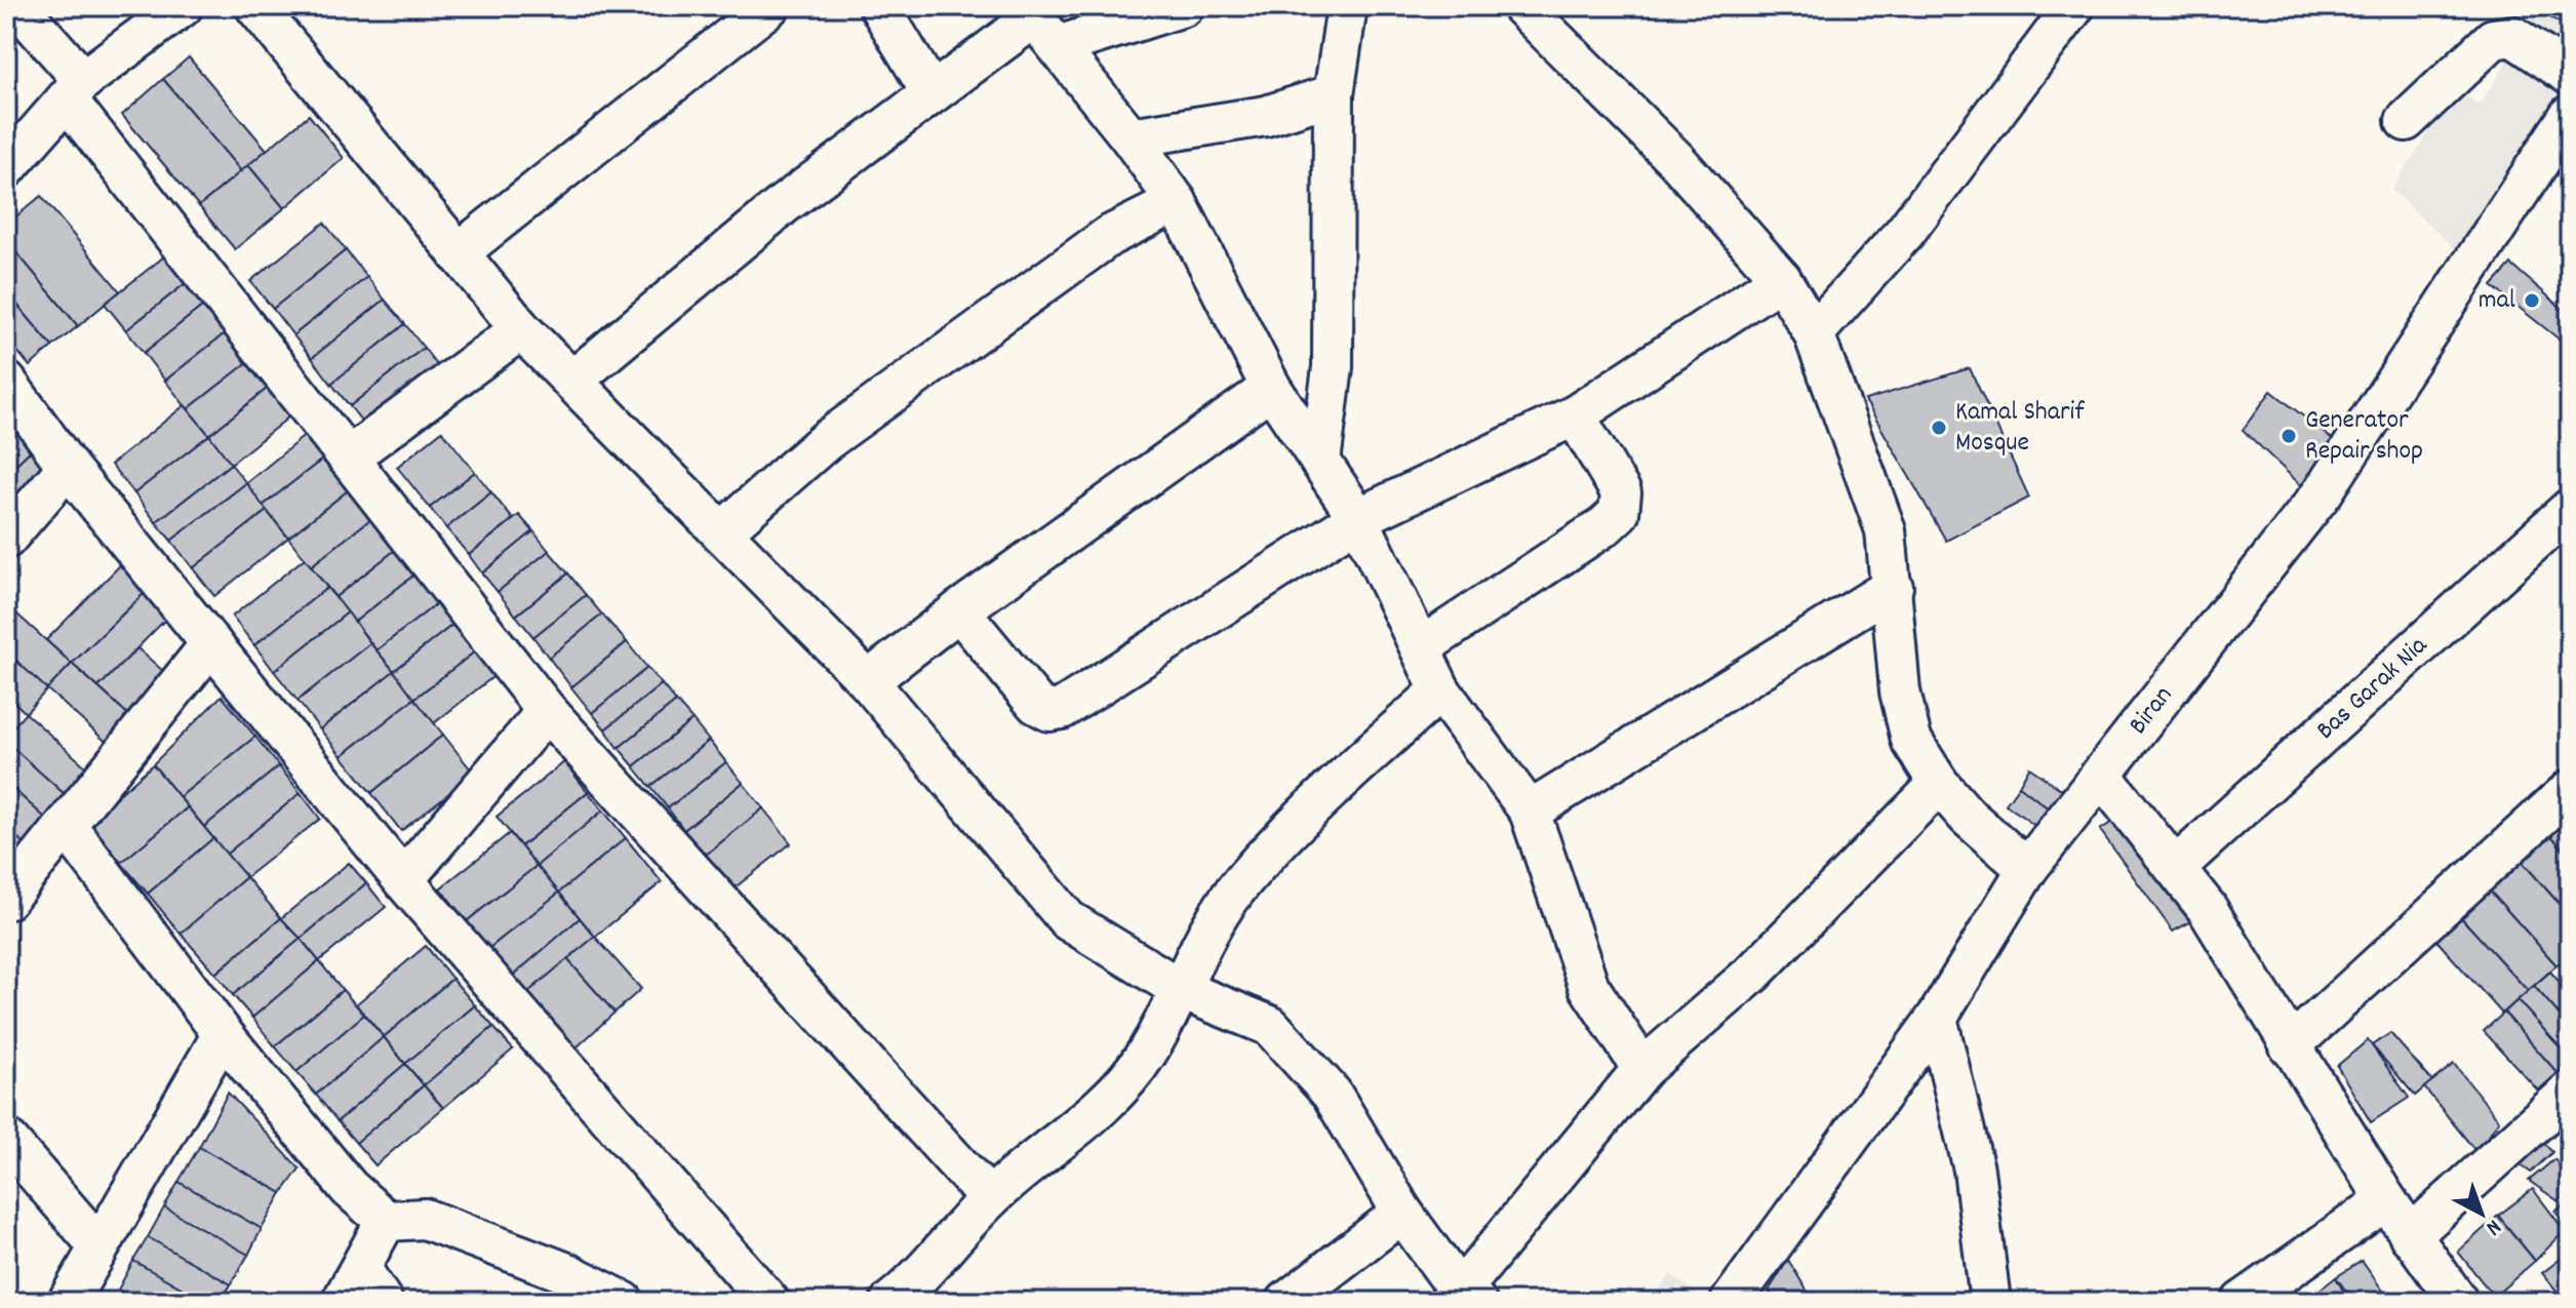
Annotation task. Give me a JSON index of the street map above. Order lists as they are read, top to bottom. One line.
{"streets":{"street":["Bas Garak Nia","Biran"]},"places":["mal","Kamal Sharif Mosque","Generator Repair shop"],"north":"bottom right"}
